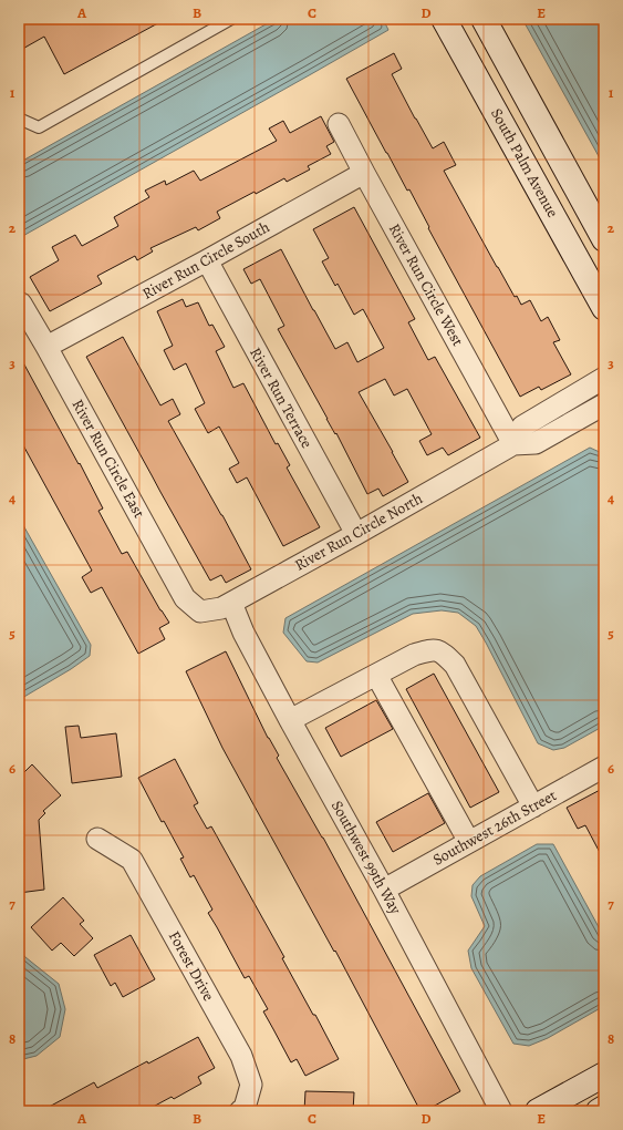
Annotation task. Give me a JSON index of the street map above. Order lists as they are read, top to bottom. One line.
{"streets":{"main road":["South Palm Avenue"],"street":["River Run Circle South","River Run Circle West","River Run Terrace","River Run Circle East","River Run Circle North","Southwest 26th Street","Southwest 99th Way","Forest Drive"]},"crossings":[["River Run Circle South","River Run Circle West"],["River Run Circle South","River Run Terrace"],["River Run Circle South","River Run Circle East"],["River Run Circle West","River Run Circle North"],["River Run Terrace","River Run Circle North"],["River Run Circle East","River Run Circle North"],["River Run Circle North","Southwest 99th Way"],["Southwest 26th Street","Southwest 99th Way"]],"grid":{"columns":["A","B","C","D","E"],"rows":["1","2","3","4","5","6","7","8"]}}
